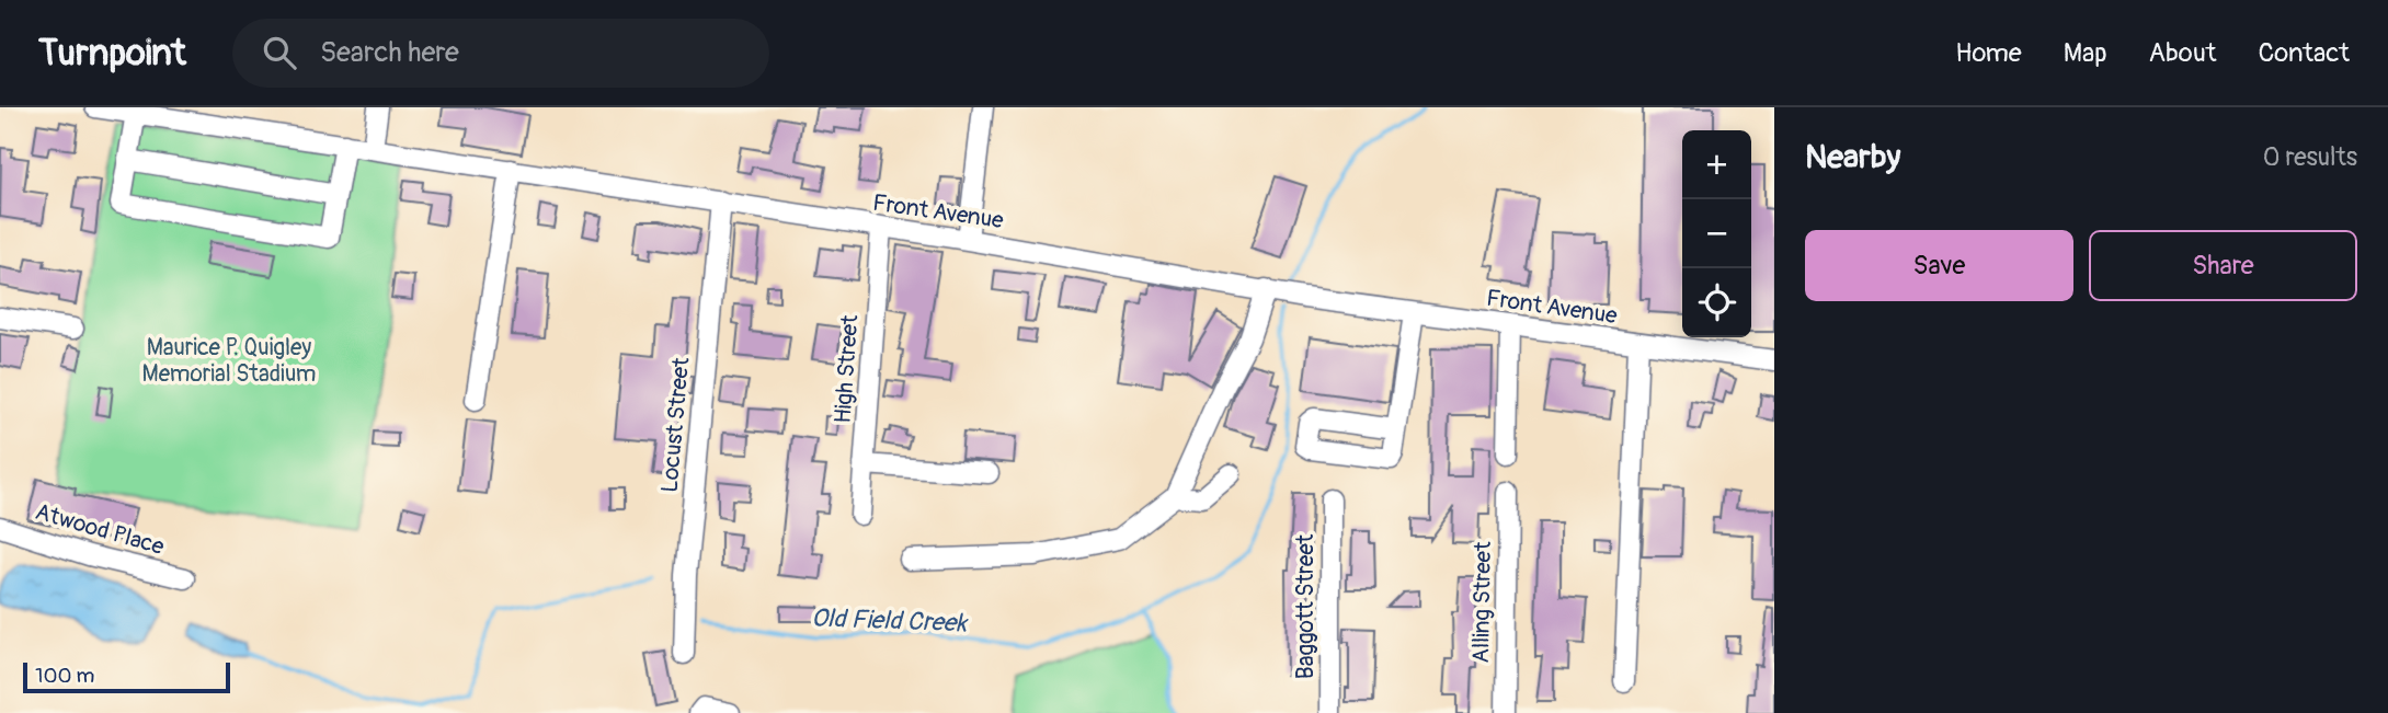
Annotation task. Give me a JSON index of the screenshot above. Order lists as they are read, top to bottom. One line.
{"streets":{"street":["Front Avenue","High Street","Locust Street","Atwood Place","Alling Street","Baggott Street"]},"crossings":[["Front Avenue","High Street"],["Front Avenue","Locust Street"]],"water":["Old Field Creek"],"parks":["Maurice P. Quigley Memorial Stadium"],"scale_bar":"100 m","page":{"header":"Turnpoint","search":"Search here","nav":["Home","Map","About","Contact"],"heading":["Nearby","0 results"],"map_buttons":["+","−"],"buttons":["Save","Share"],"scale":"100 m"}}
